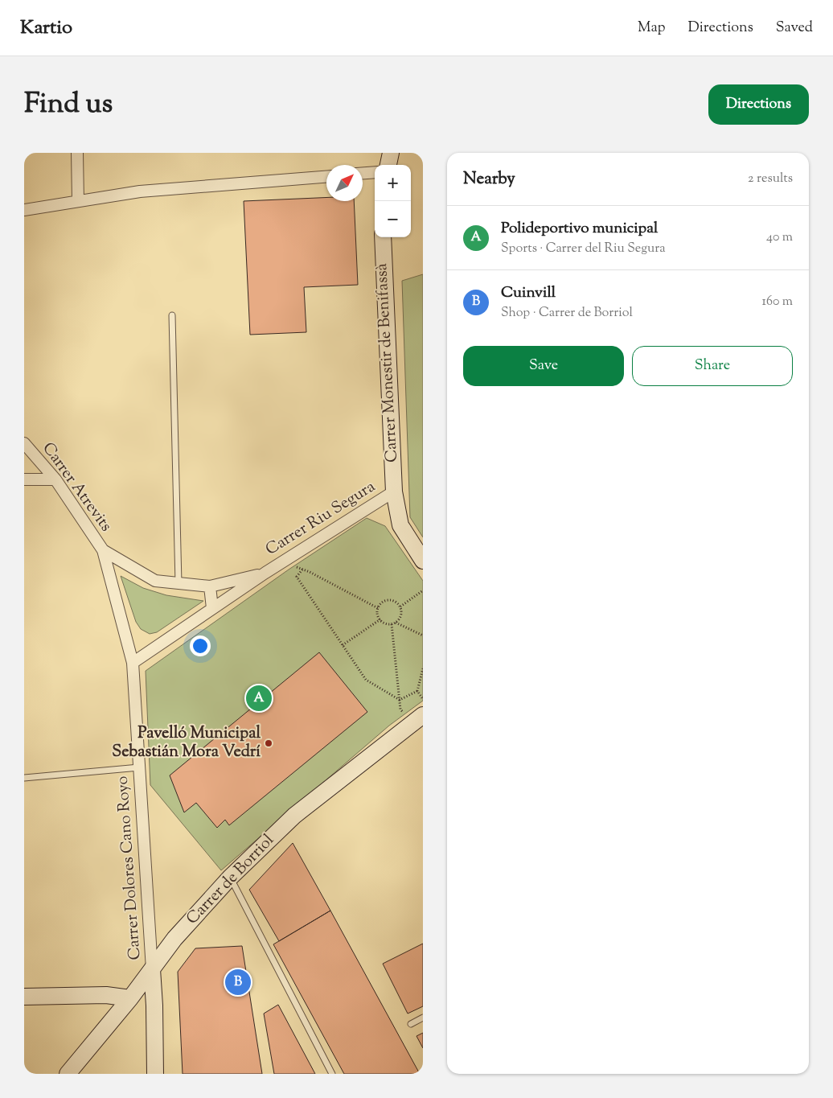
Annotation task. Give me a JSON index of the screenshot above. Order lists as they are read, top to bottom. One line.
{"streets":{"street":["Carrer Monestir de Benifassà","Carrer Atrevits","Carrer Riu Segura","Carrer Dolores Cano Royo","Carrer de Borriol"]},"crossings":[["Carrer Monestir de Benifassà","Carrer Riu Segura"],["Carrer Atrevits","Carrer Dolores Cano Royo"],["Carrer Riu Segura","Carrer Dolores Cano Royo"],["Carrer Dolores Cano Royo","Carrer de Borriol"]],"places":["Pavelló Municipal Sebastián Mora Vedrí"],"north":"top right","page":{"header":"Kartio","nav":["Map","Directions","Saved"],"title":"Find us","buttons":["Directions",["Save","Share"]],"heading":["Nearby","2 results"],"map_buttons":["+","−"],"list":[{"mark":"A","name":"Polideportivo municipal","note":"Sports · Carrer del Riu Segura","value":"40 m"},{"mark":"B","name":"Cuinvill","note":"Shop · Carrer de Borriol","value":"160 m"}],"pins":["A","B"]}}
